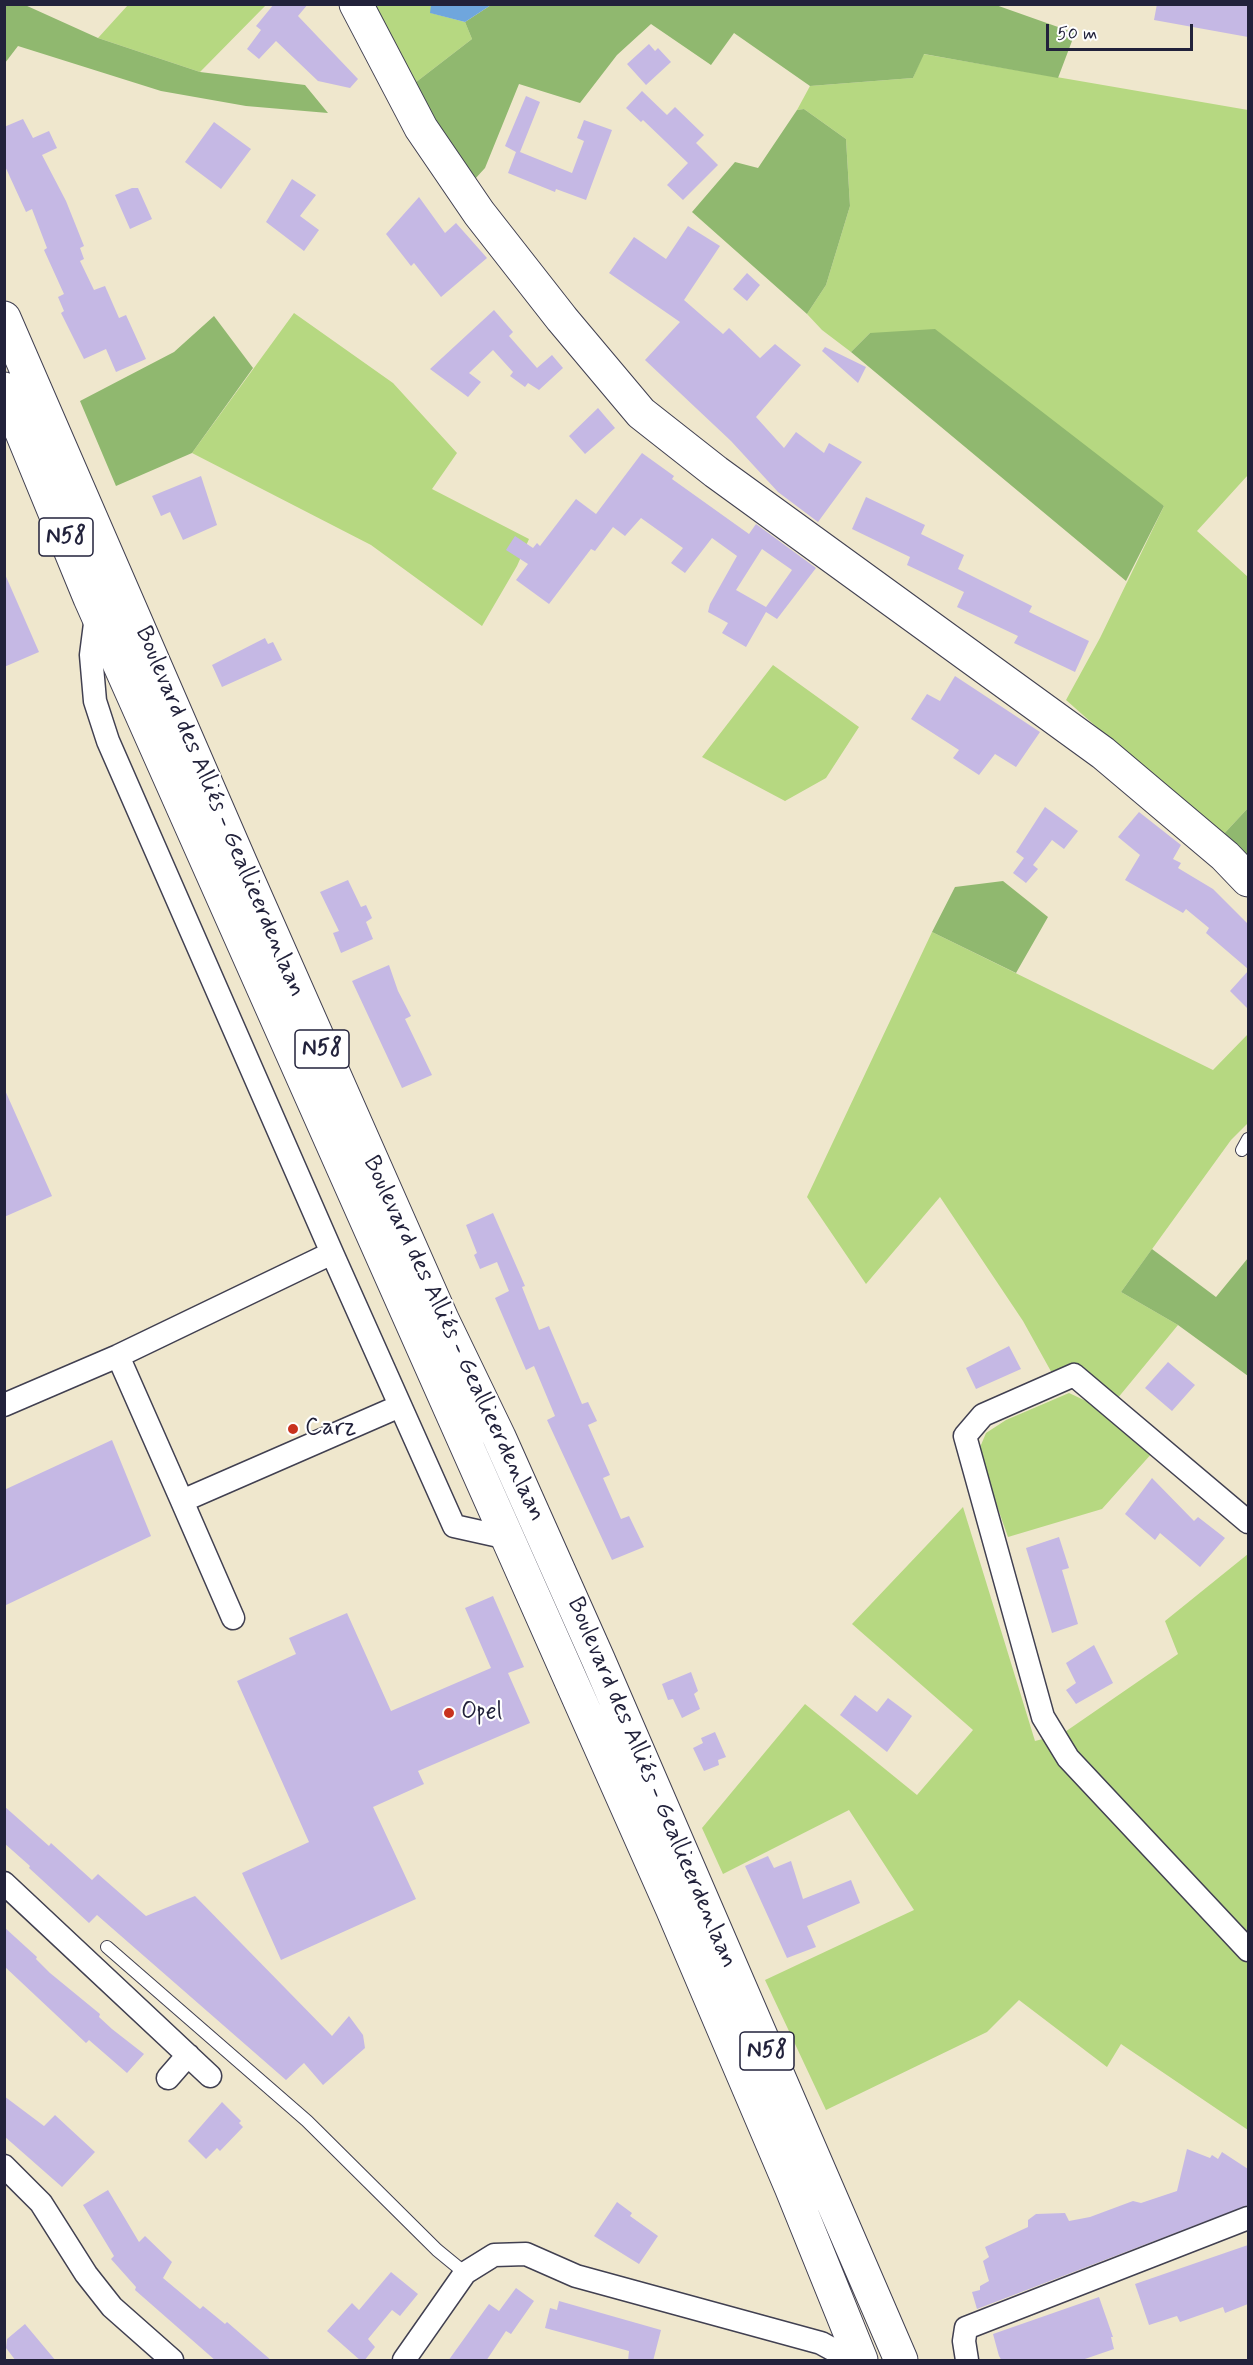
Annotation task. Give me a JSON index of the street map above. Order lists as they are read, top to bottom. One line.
{"streets":{"main road":["N58","Boulevard des Alliés - Geallieerdenlaan"]},"places":["Carz","Opel"],"scale_bar":"50 m"}
